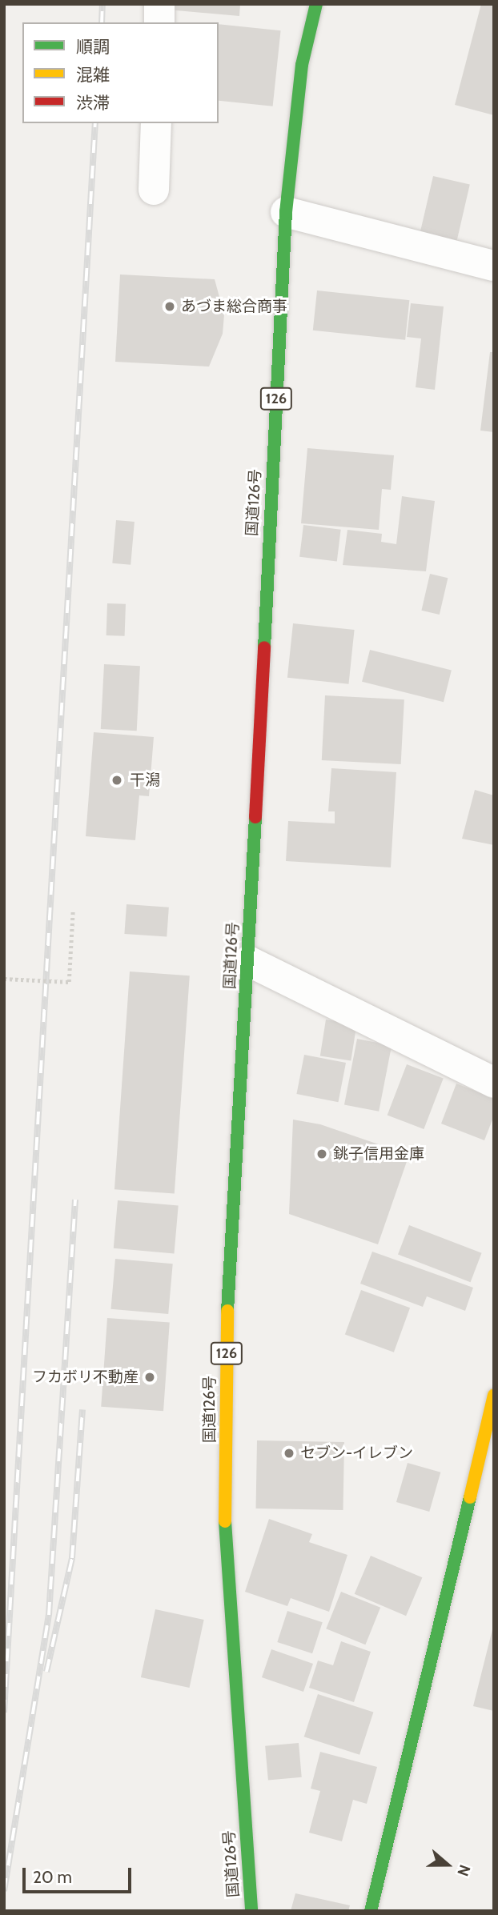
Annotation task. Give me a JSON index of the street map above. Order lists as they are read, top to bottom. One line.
{"streets":{"main road":["126","国道126号"]},"places":["あづま総合商事","干潟","銚子信用金庫","フカボリ不動産","セブン-イレブン"],"legend":["順調","混雑","渋滞"],"scale_bar":"20 m","north":"right"}
